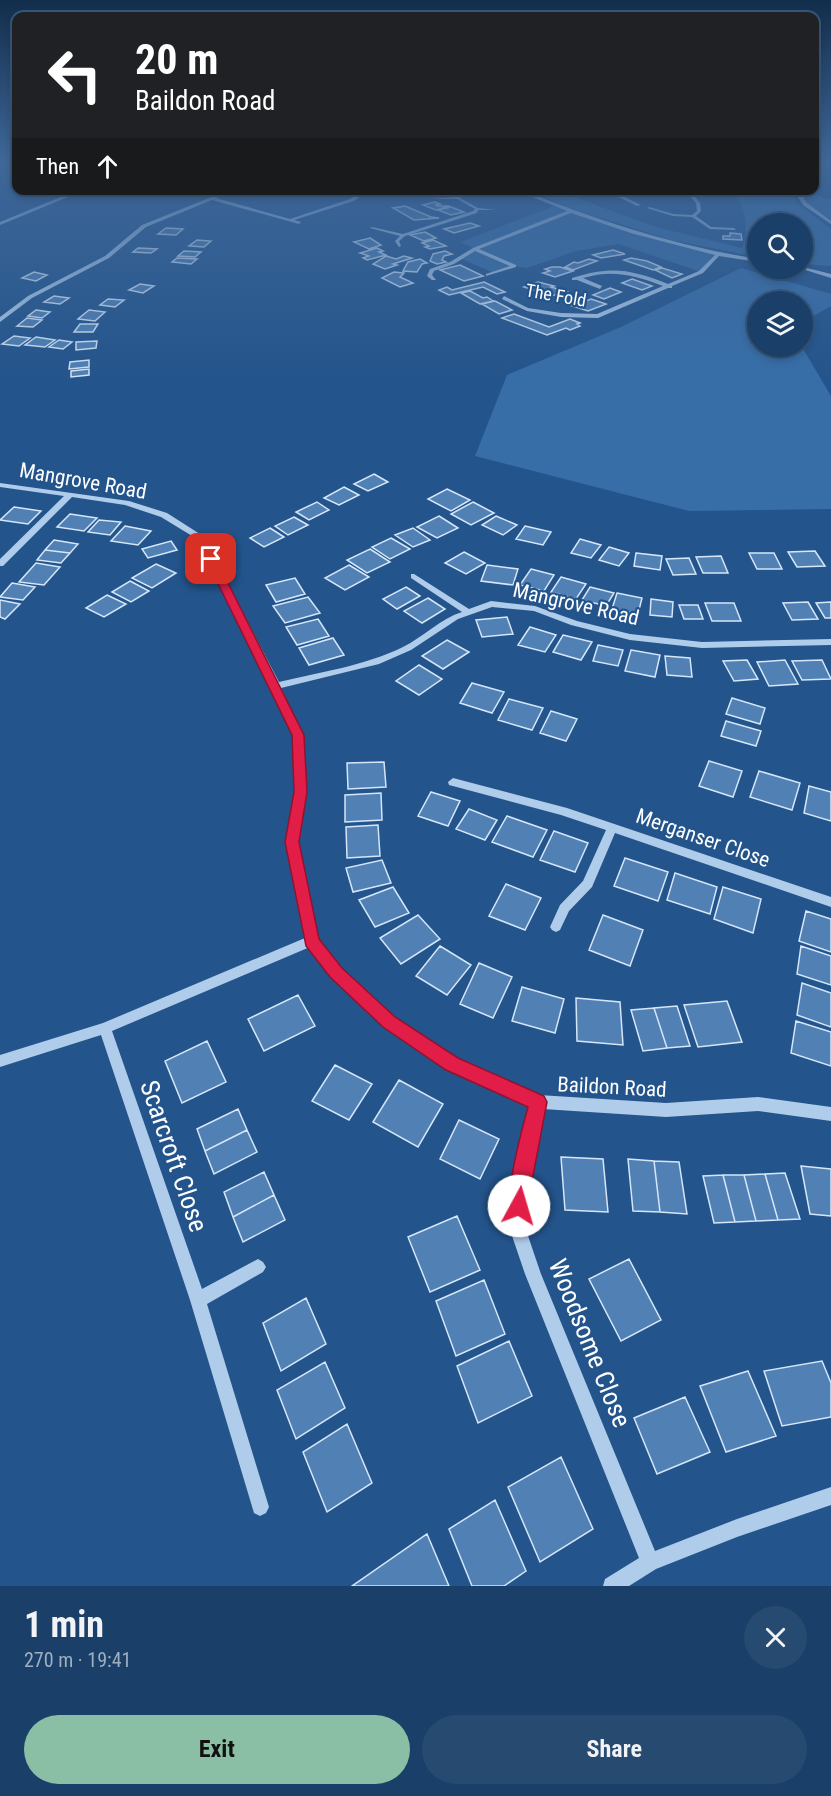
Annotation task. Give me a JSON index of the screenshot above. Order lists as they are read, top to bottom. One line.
{"streets":{"street":["The Fold","Mangrove Road","Merganser Close","Baildon Road","Scarcroft Close","Woodsome Close"]},"crossings":[["Mangrove Road","Baildon Road"],["Baildon Road","Woodsome Close"]],"page":{"turn":["20 m","Baildon Road"],"then":"Then","heading":["1 min","270 m · 19:41"],"buttons":["Exit","Share"]}}
